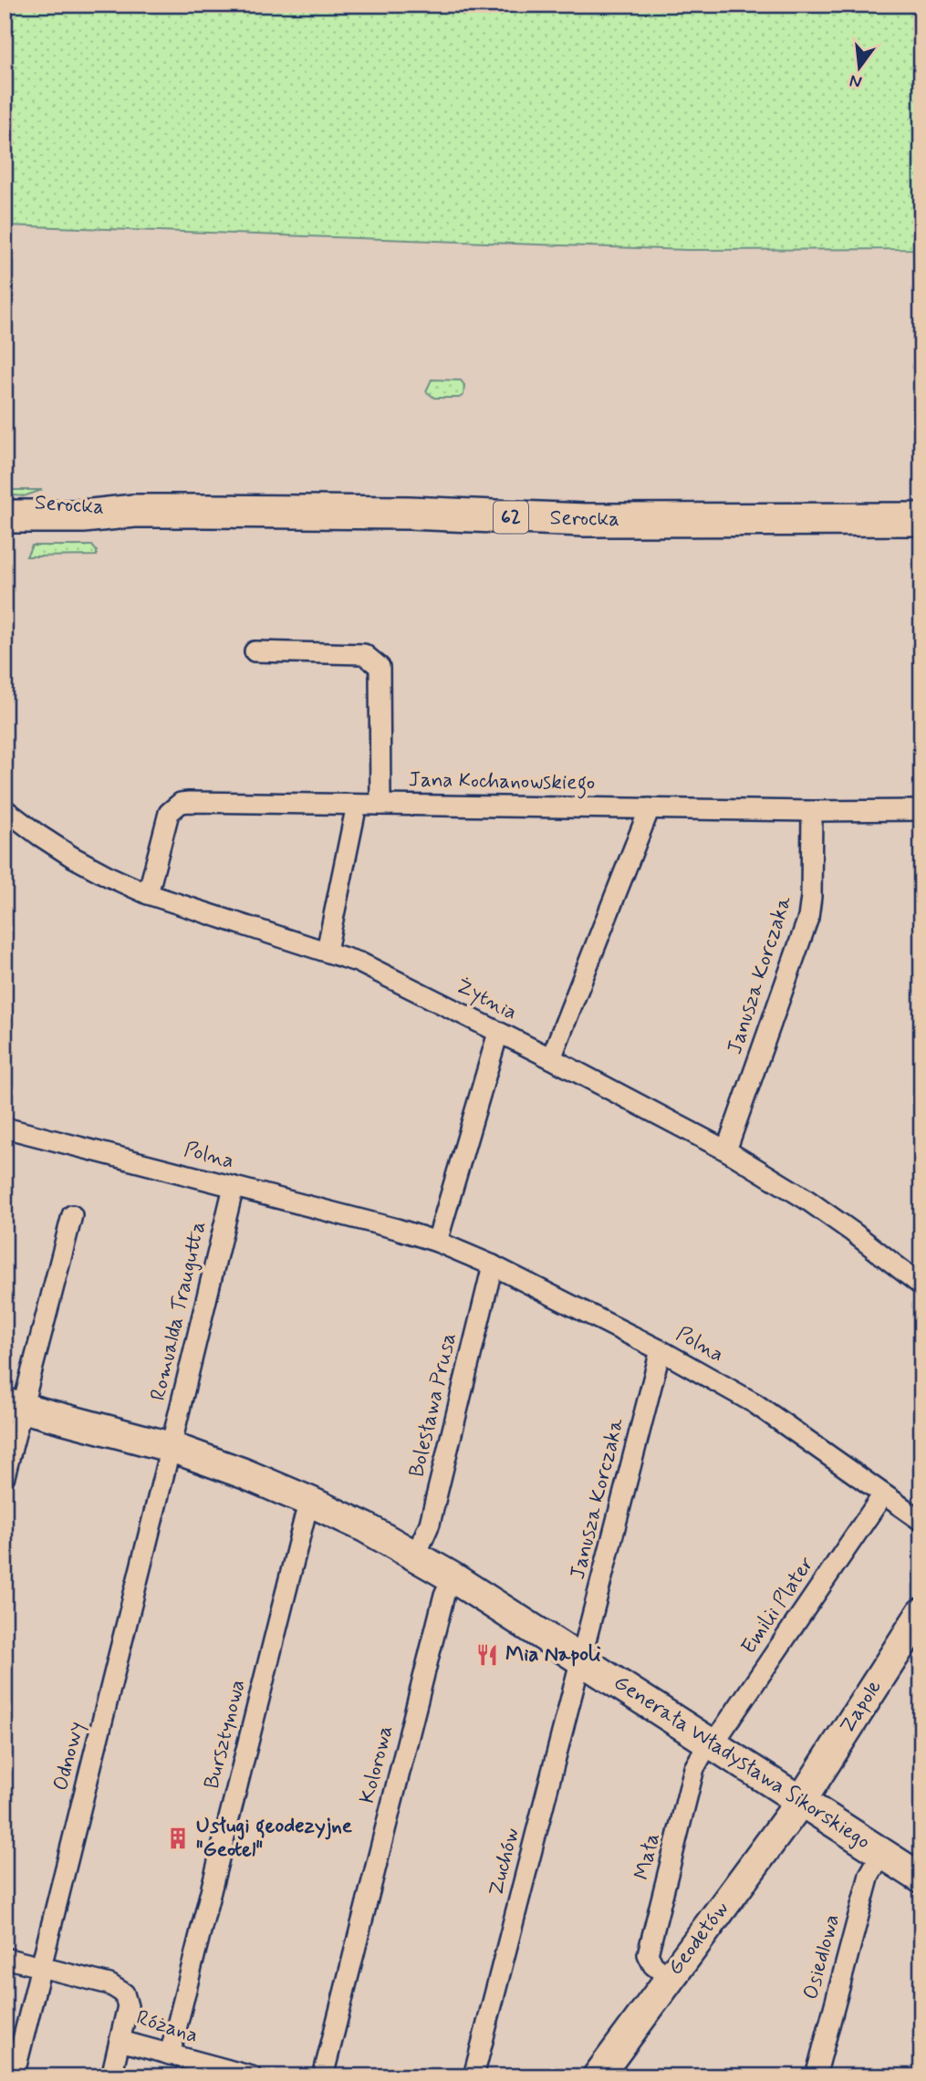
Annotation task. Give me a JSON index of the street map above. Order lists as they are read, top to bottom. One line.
{"streets":{"main road":["Serocka","62"],"street":["Jana Kochanowskiego","Janusza Korczaka","Żytnia","Polna","Romualda Traugutta","Bolesława Prusa","Emilii Plater","Zapole","Bursztynowa","Odnowy","Generała Władysława Sikorskiego","Kolorowa","Mała","Zuchów","Geodetów","Osiedlowa","Różana"]},"crossings":[["Jana Kochanowskiego","Janusza Korczaka"],["Jana Kochanowskiego","Żytnia"],["Janusza Korczaka","Żytnia"],["Janusza Korczaka","Polna"],["Janusza Korczaka","Generała Władysława Sikorskiego"],["Janusza Korczaka","Zuchów"],["Polna","Romualda Traugutta"],["Polna","Bolesława Prusa"],["Polna","Emilii Plater"],["Romualda Traugutta","Odnowy"],["Romualda Traugutta","Generała Władysława Sikorskiego"],["Bolesława Prusa","Generała Władysława Sikorskiego"],["Emilii Plater","Generała Władysława Sikorskiego"],["Emilii Plater","Mała"],["Zapole","Generała Władysława Sikorskiego"],["Zapole","Geodetów"],["Bursztynowa","Generała Władysława Sikorskiego"],["Bursztynowa","Różana"],["Odnowy","Generała Władysława Sikorskiego"],["Odnowy","Różana"],["Generała Władysława Sikorskiego","Kolorowa"],["Generała Władysława Sikorskiego","Mała"],["Generała Władysława Sikorskiego","Zuchów"],["Generała Władysława Sikorskiego","Geodetów"],["Generała Władysława Sikorskiego","Osiedlowa"],["Mała","Geodetów"]],"places":{"restaurant":["Mia Napoli"],"building":["Usługi geodezyjne \"Geotel\""]},"north":"bottom"}
